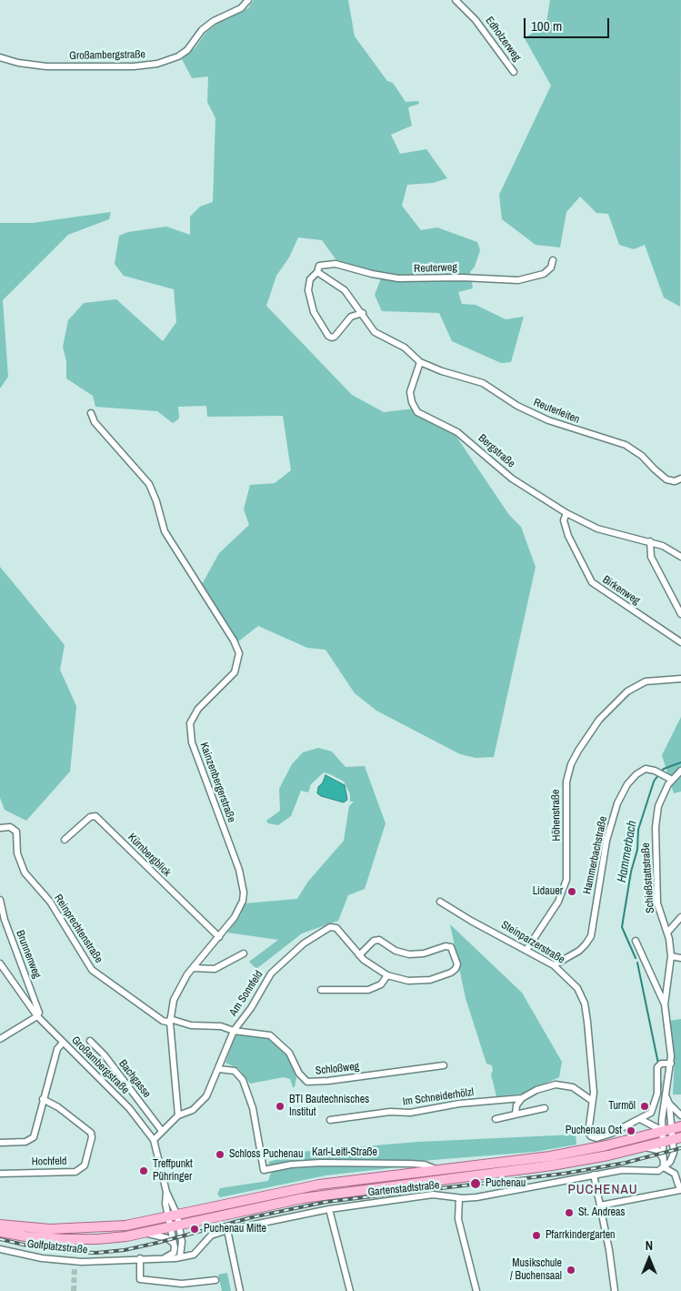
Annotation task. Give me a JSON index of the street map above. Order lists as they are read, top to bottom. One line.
{"streets":{"street":["Edholzerweg","Großambergstraße","Reuterweg","Reuterleiten","Bergstraße","Birkenweg","Kainzenbergerstraße","Höhenstraße","Kürnbergblick","Hammerbachstraße","Schießstattstraße","Reinprechtenstraße","Steinparzerstraße","Brunnenweg","Am Sonnfeld","Schloßweg","Bachgasse","Im Schneiderhölzl","Karl-Leitl-Straße","Hochfeld","Gartenstadtstraße","Golfplatzstraße"]},"crossings":[["Großambergstraße","Brunnenweg"],["Großambergstraße","Hochfeld"],["Reuterleiten","Bergstraße"],["Bergstraße","Birkenweg"],["Kainzenbergerstraße","Kürnbergblick"],["Kainzenbergerstraße","Reinprechtenstraße"],["Höhenstraße","Steinparzerstraße"],["Hammerbachstraße","Schießstattstraße"],["Hammerbachstraße","Steinparzerstraße"],["Reinprechtenstraße","Am Sonnfeld"],["Reinprechtenstraße","Schloßweg"],["Steinparzerstraße","Im Schneiderhölzl"],["Am Sonnfeld","Schloßweg"],["Gartenstadtstraße","Golfplatzstraße"]],"districts":["PUCHENAU"],"water":["Hammerbach"],"places":["Lidauer","BTI Bautechnisches Institut","Turmöl","Puchenau Ost","Schloss Puchenau","Treffpunkt Pühringer","Puchenau","St. Andreas","Puchenau Mitte","Pfarrkindergarten","Musikschule / Buchensaal"],"scale_bar":"100 m","north":"top"}
